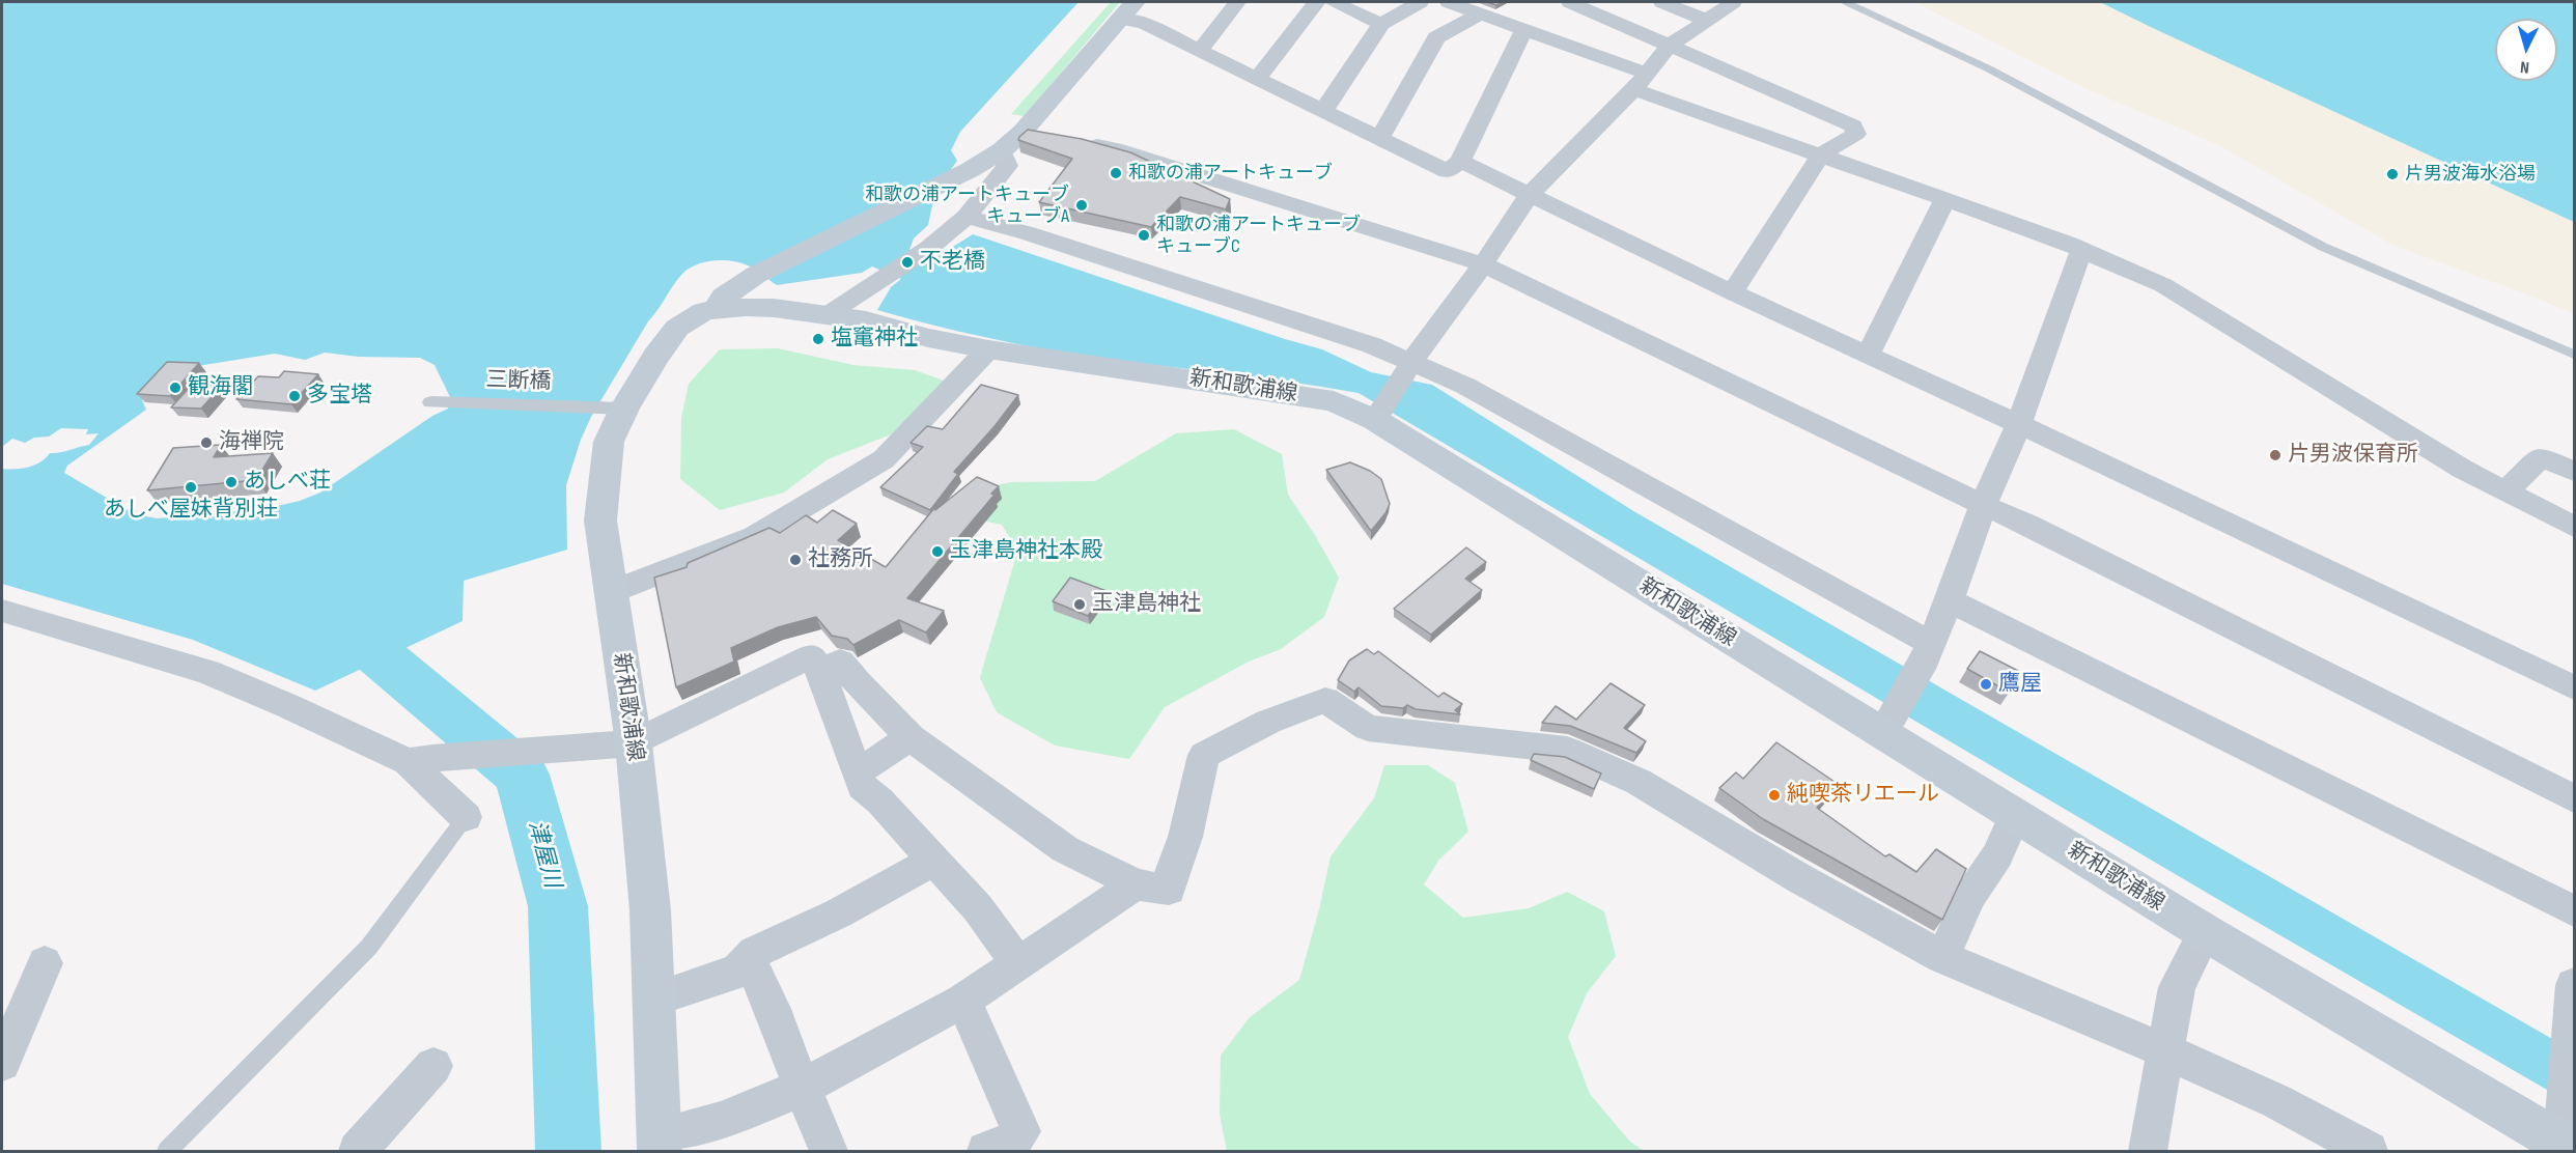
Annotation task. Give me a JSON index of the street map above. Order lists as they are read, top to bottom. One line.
{"streets":{"main road":["新和歌浦線"],"street":["三断橋"]},"crossings":[["三断橋","新和歌浦線"]],"water":["津屋川"],"places":["和歌の浦アートキューブ","片男波海水浴場","和歌の浦アートキューブ キューブA","和歌の浦アートキューブ キューブC","不老橋","塩竃神社","観海閣","多宝塔","海禅院","片男波保育所","あしべ荘","あしべ屋妹背別荘","玉津島神社本殿","社務所","玉津島神社","鷹屋","純喫茶リエール"],"north":"bottom"}
